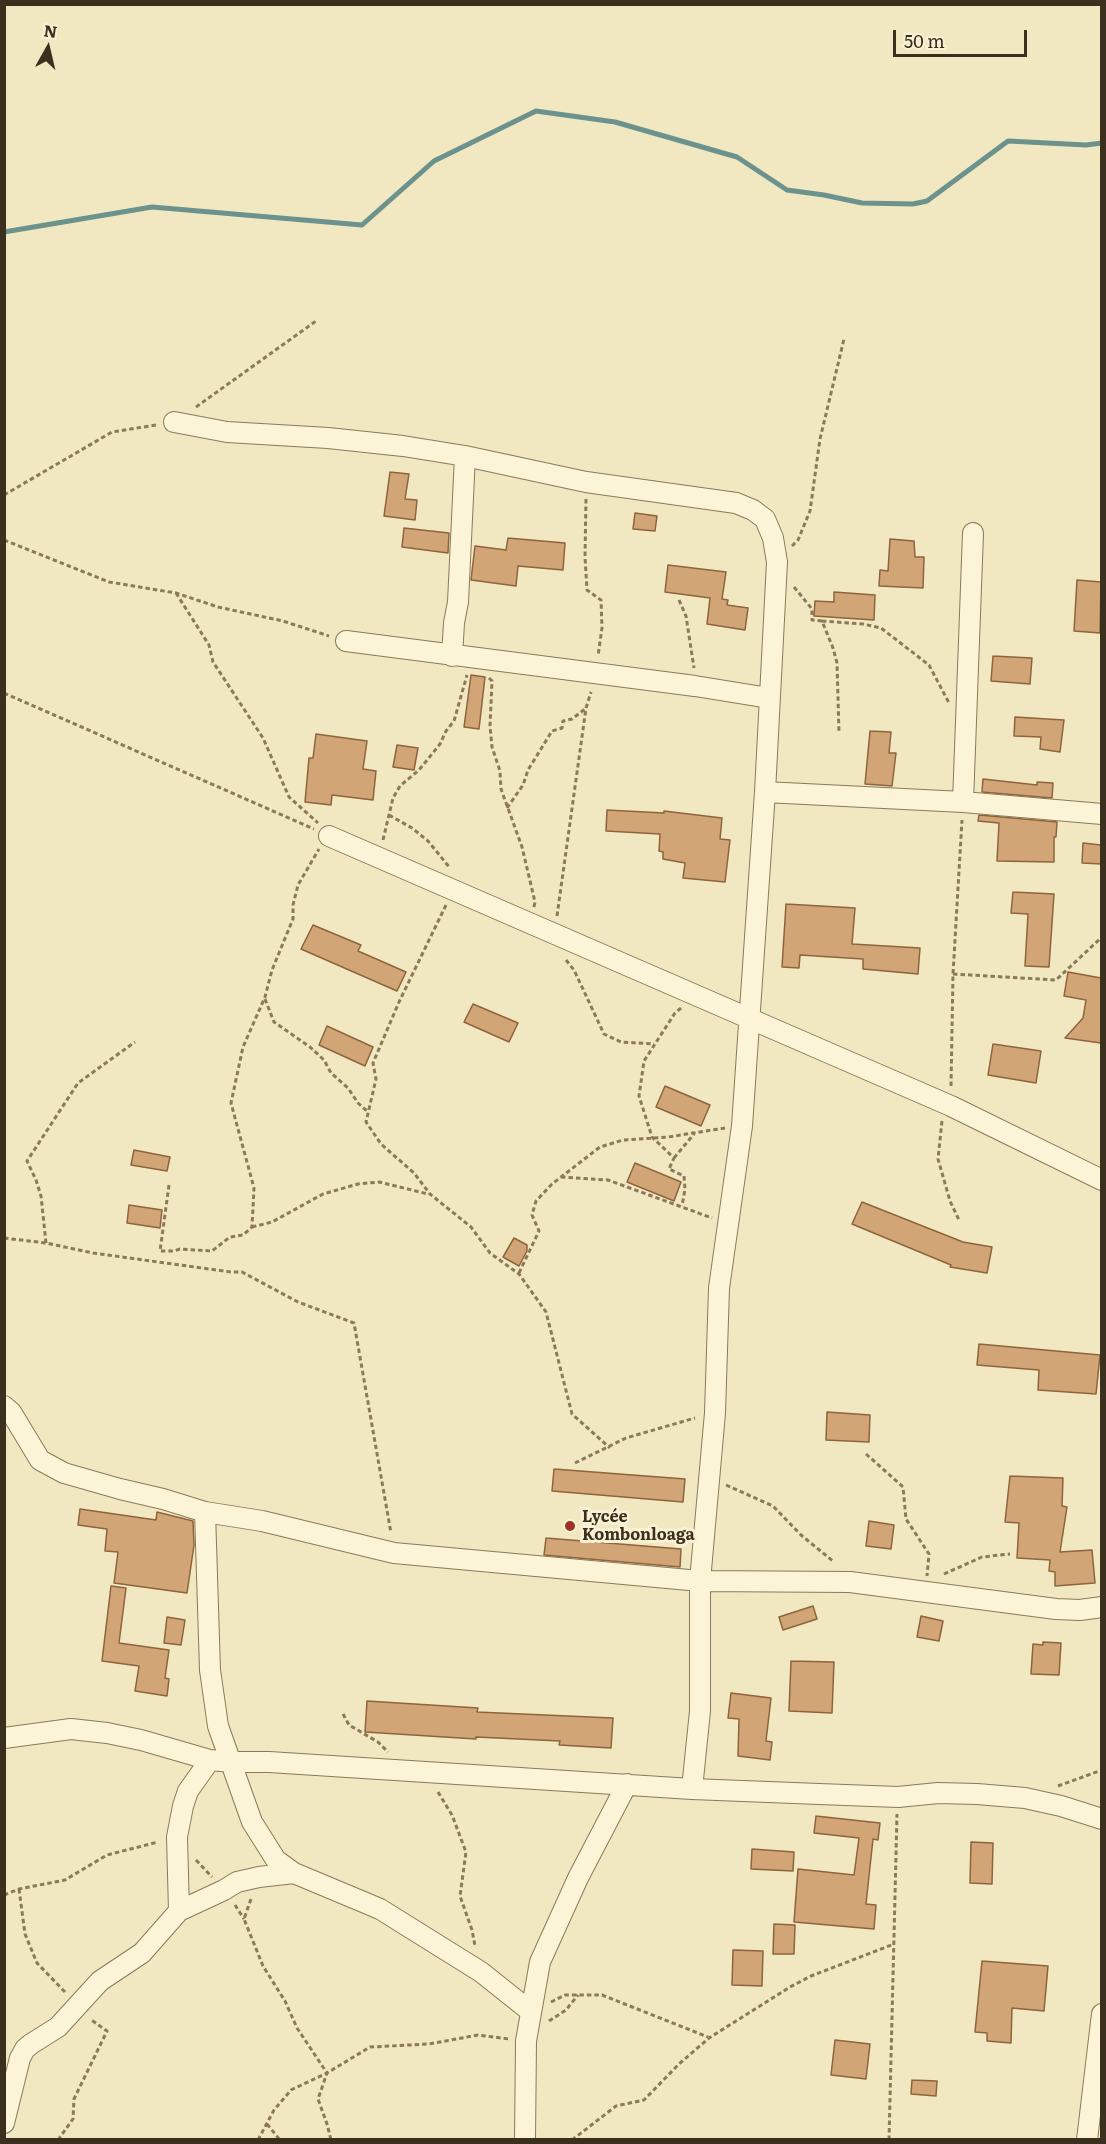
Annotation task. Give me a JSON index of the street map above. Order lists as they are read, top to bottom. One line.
{"places":["Lycée Kombonloaga"],"scale_bar":"50 m","north":"top"}
